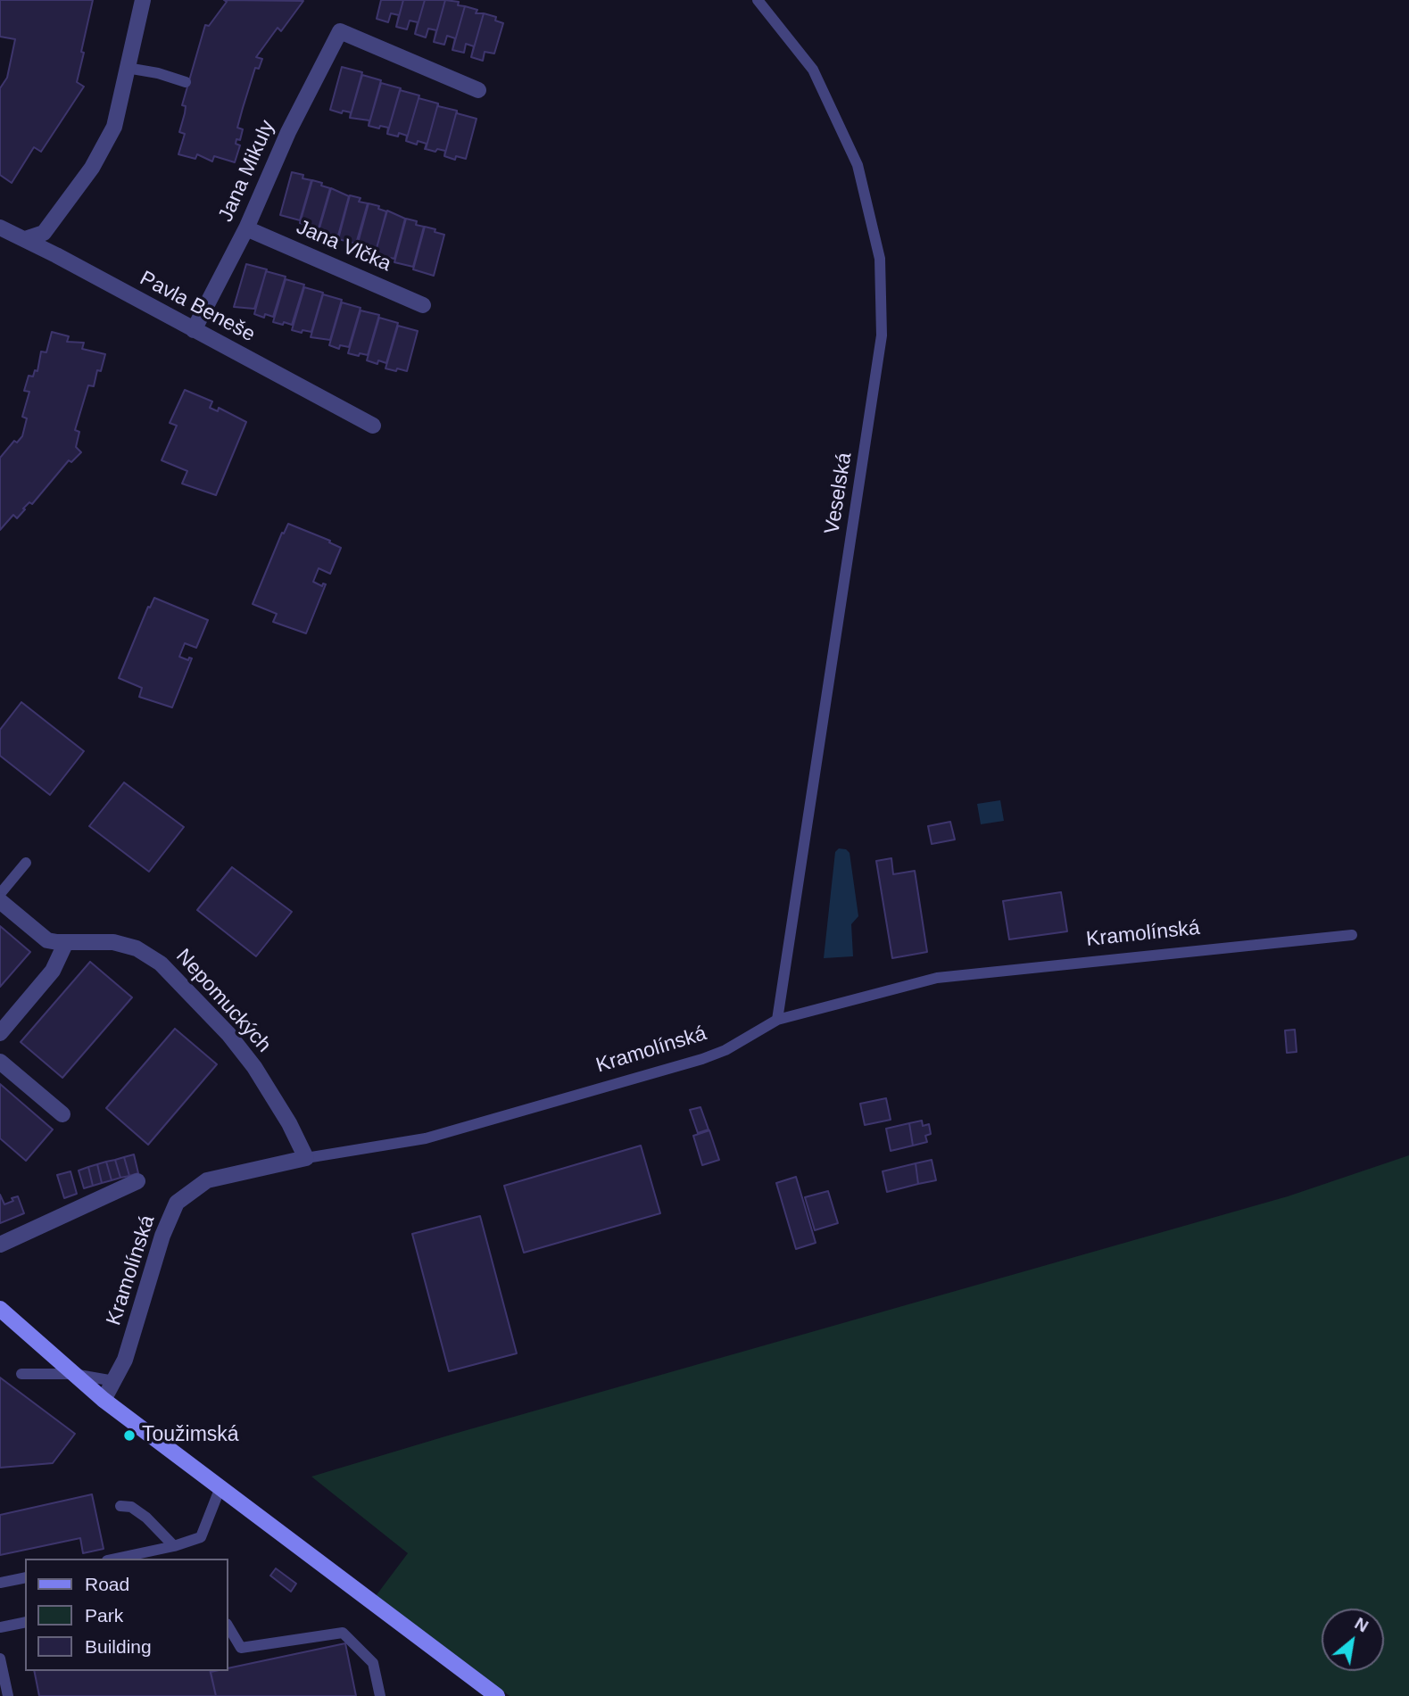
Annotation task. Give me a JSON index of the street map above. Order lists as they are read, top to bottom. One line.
{"streets":{"street":["Jana Mikuly","Jana Vlčka","Pavla Beneše","Kramolínská","Nepomuckých"],"lane":["Veselská"]},"crossings":[["Jana Mikuly","Jana Vlčka"],["Jana Mikuly","Pavla Beneše"],["Veselská","Kramolínská"],["Kramolínská","Nepomuckých"]],"places":["Toužimská"],"legend":["Road","Park","Building"],"north":"top right"}
